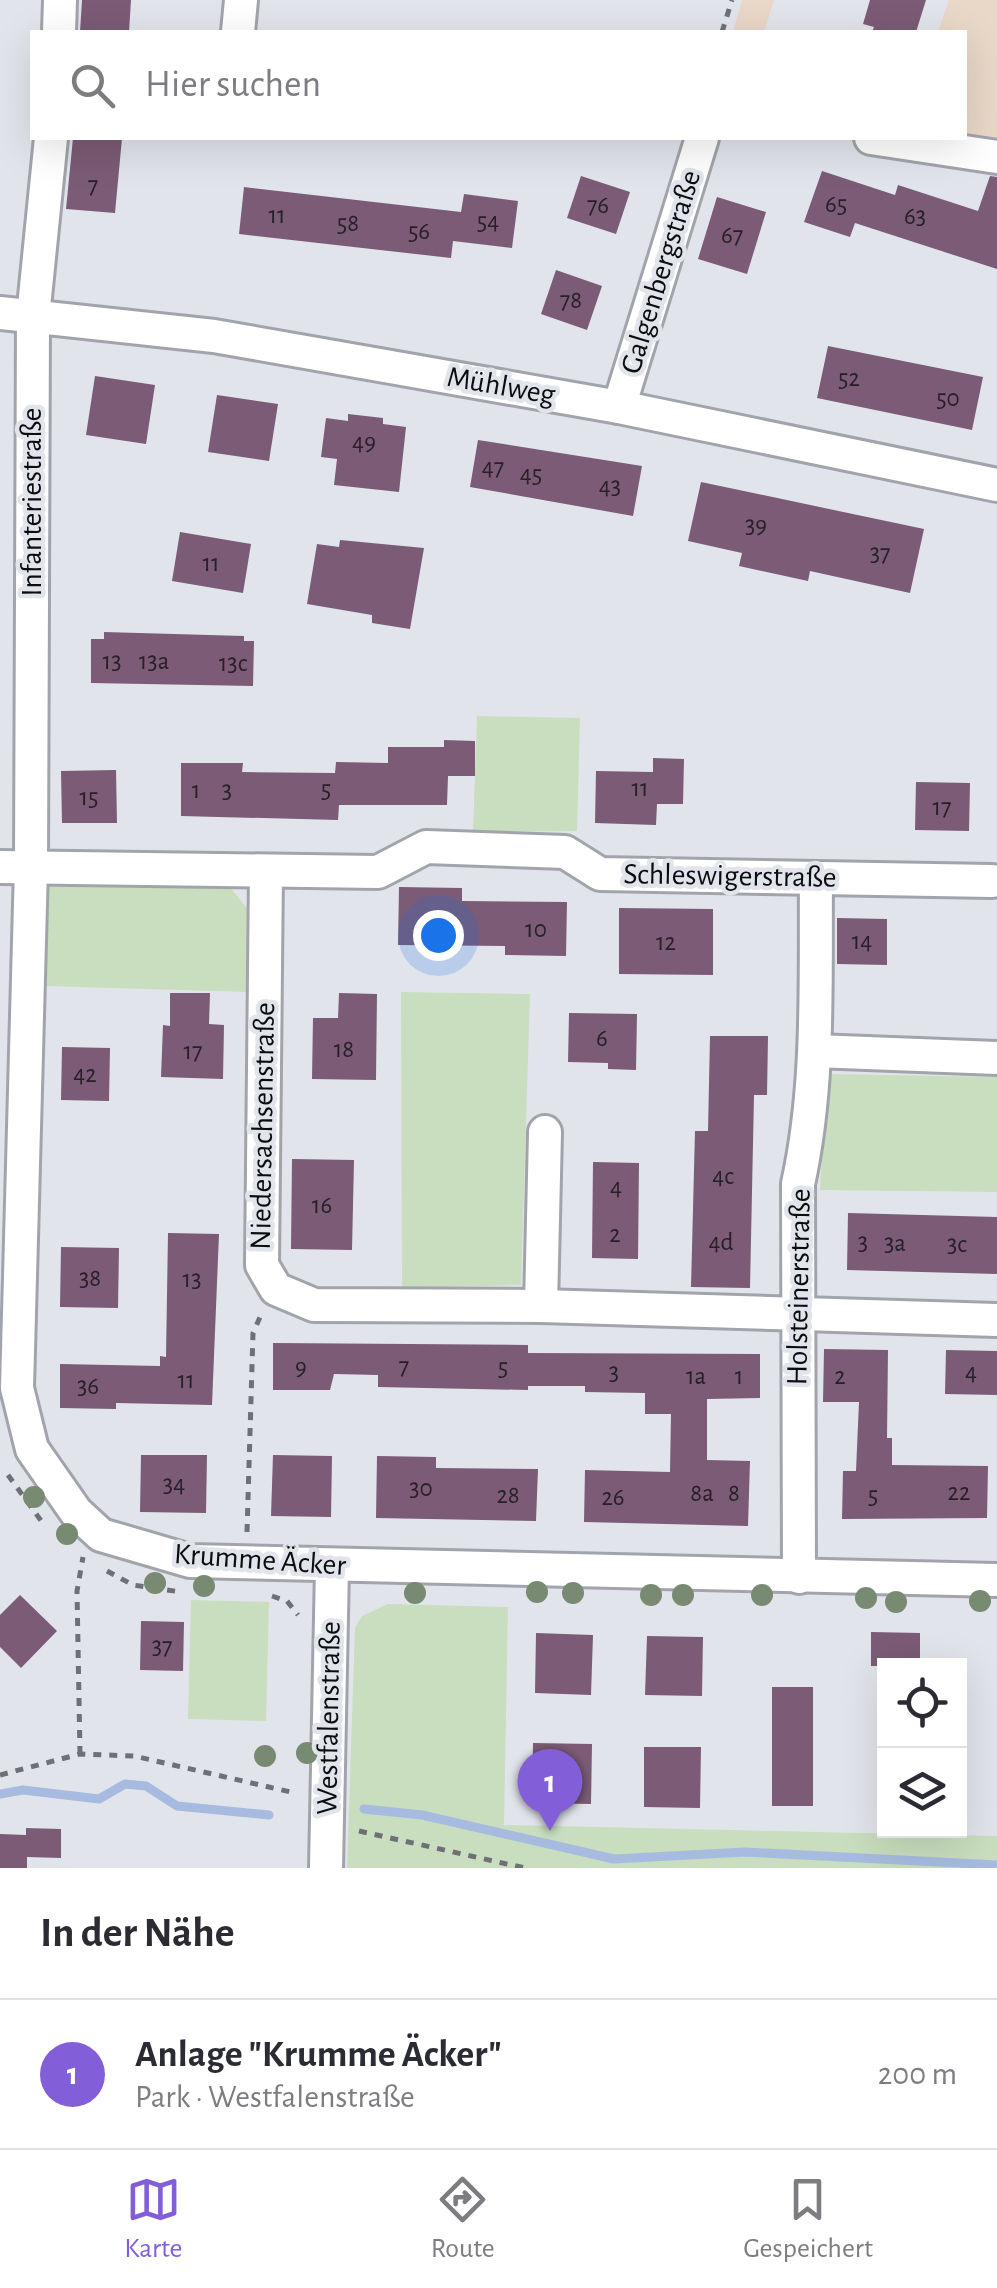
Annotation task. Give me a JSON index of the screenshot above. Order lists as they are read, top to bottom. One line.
{"streets":{"street":["Galgenbergstraße","Mühlweg","Infanteriestraße","Schleswigerstraße","Niedersachsenstraße","Holsteinerstraße","Krumme Äcker","Westfalenstraße"]},"crossings":[["Galgenbergstraße","Mühlweg"],["Mühlweg","Infanteriestraße"],["Infanteriestraße","Schleswigerstraße"],["Schleswigerstraße","Niedersachsenstraße"],["Schleswigerstraße","Holsteinerstraße"],["Niedersachsenstraße","Holsteinerstraße"],["Holsteinerstraße","Krumme Äcker"],["Krumme Äcker","Westfalenstraße"]],"house_numbers":["7","65","76","11","63","54","58","56","67","78","52","50","49","47","45","43","39","37","11","13","13a","13c","11","5","1","3","15","17","10","14","12","6","18","17","42","4c","4","16","2","4d","3","3a","3c","38","13","7","9","5","3","4","1a","1","2","11","36","34","30","22","8a","8","28","5","26","37"],"page":{"search":"Hier suchen","pins":"1","heading":"In der Nähe","list":[{"mark":"1","name":"Anlage \"Krumme Äcker\"","note":"Park · Westfalenstraße","value":"200 m"}],"nav":["Karte","Route","Gespeichert"]}}
